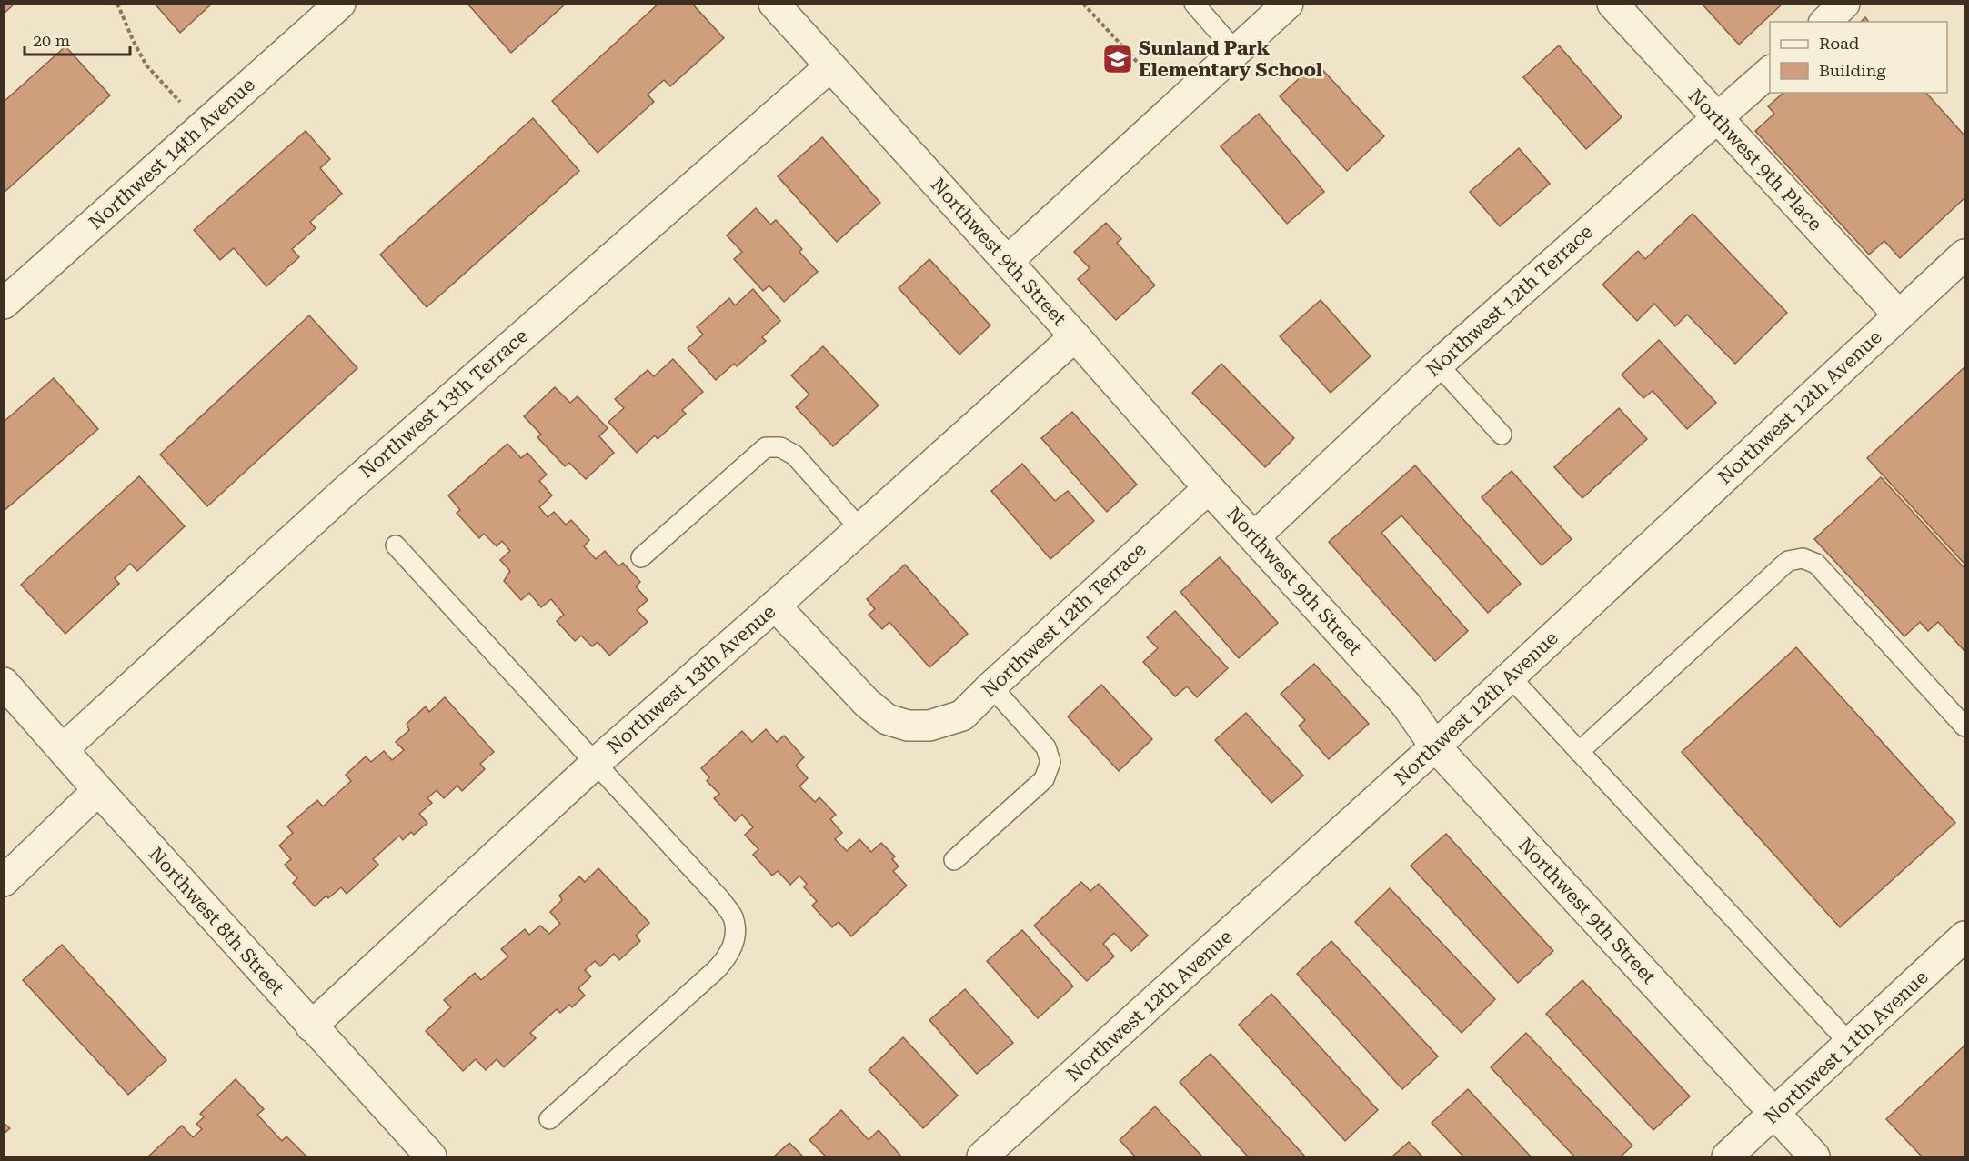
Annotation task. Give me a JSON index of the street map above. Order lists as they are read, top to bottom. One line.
{"streets":{"street":["Northwest 14th Avenue","Northwest 9th Place","Northwest 9th Street","Northwest 12th Terrace","Northwest 13th Terrace","Northwest 12th Avenue","Northwest 13th Avenue","Northwest 8th Street","Northwest 11th Avenue"]},"crossings":[["Northwest 9th Place","Northwest 12th Terrace"],["Northwest 9th Place","Northwest 12th Avenue"],["Northwest 9th Street","Northwest 12th Terrace"],["Northwest 9th Street","Northwest 13th Terrace"],["Northwest 9th Street","Northwest 12th Avenue"],["Northwest 9th Street","Northwest 13th Avenue"],["Northwest 9th Street","Northwest 11th Avenue"],["Northwest 12th Terrace","Northwest 13th Avenue"],["Northwest 13th Terrace","Northwest 8th Street"],["Northwest 13th Avenue","Northwest 8th Street"]],"places":{"school or university":["Sunland Park Elementary School"]},"legend":["Road","Building"],"scale_bar":"20 m"}
